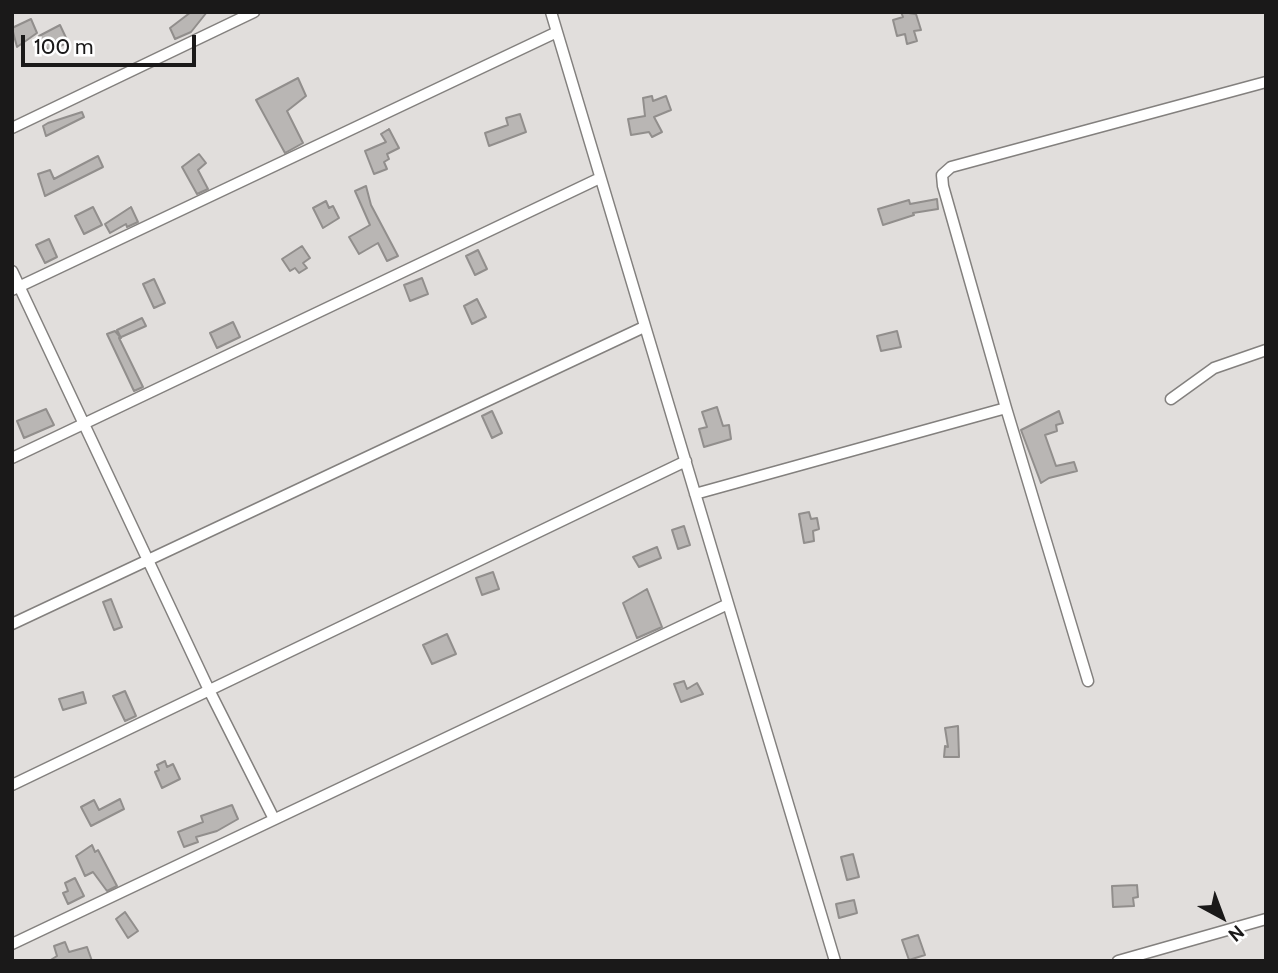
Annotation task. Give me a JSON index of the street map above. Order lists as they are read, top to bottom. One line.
{"scale_bar":"100 m","north":"bottom right"}
